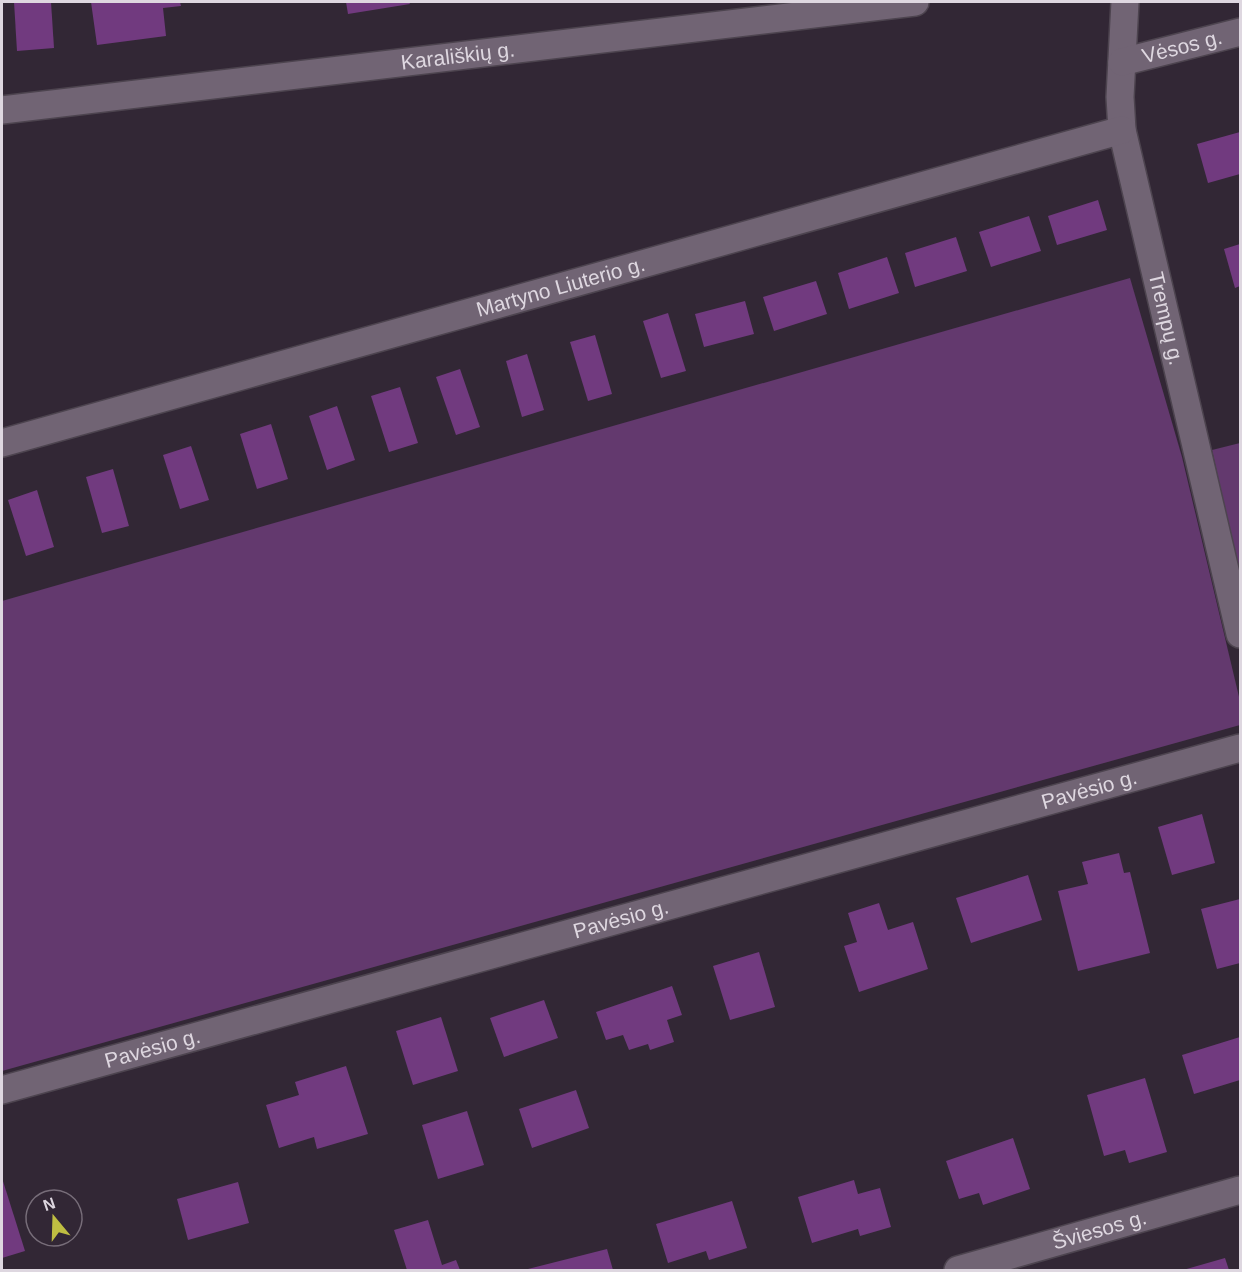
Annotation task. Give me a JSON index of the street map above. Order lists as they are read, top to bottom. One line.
{"streets":{"street":["Vėsos g.","Karališkių g.","Martyno Liuterio g.","Trempų g.","Pavėsio g.","Šviesos g."]},"crossings":[["Vėsos g.","Trempų g."],["Martyno Liuterio g.","Trempų g."]],"north":"top"}
